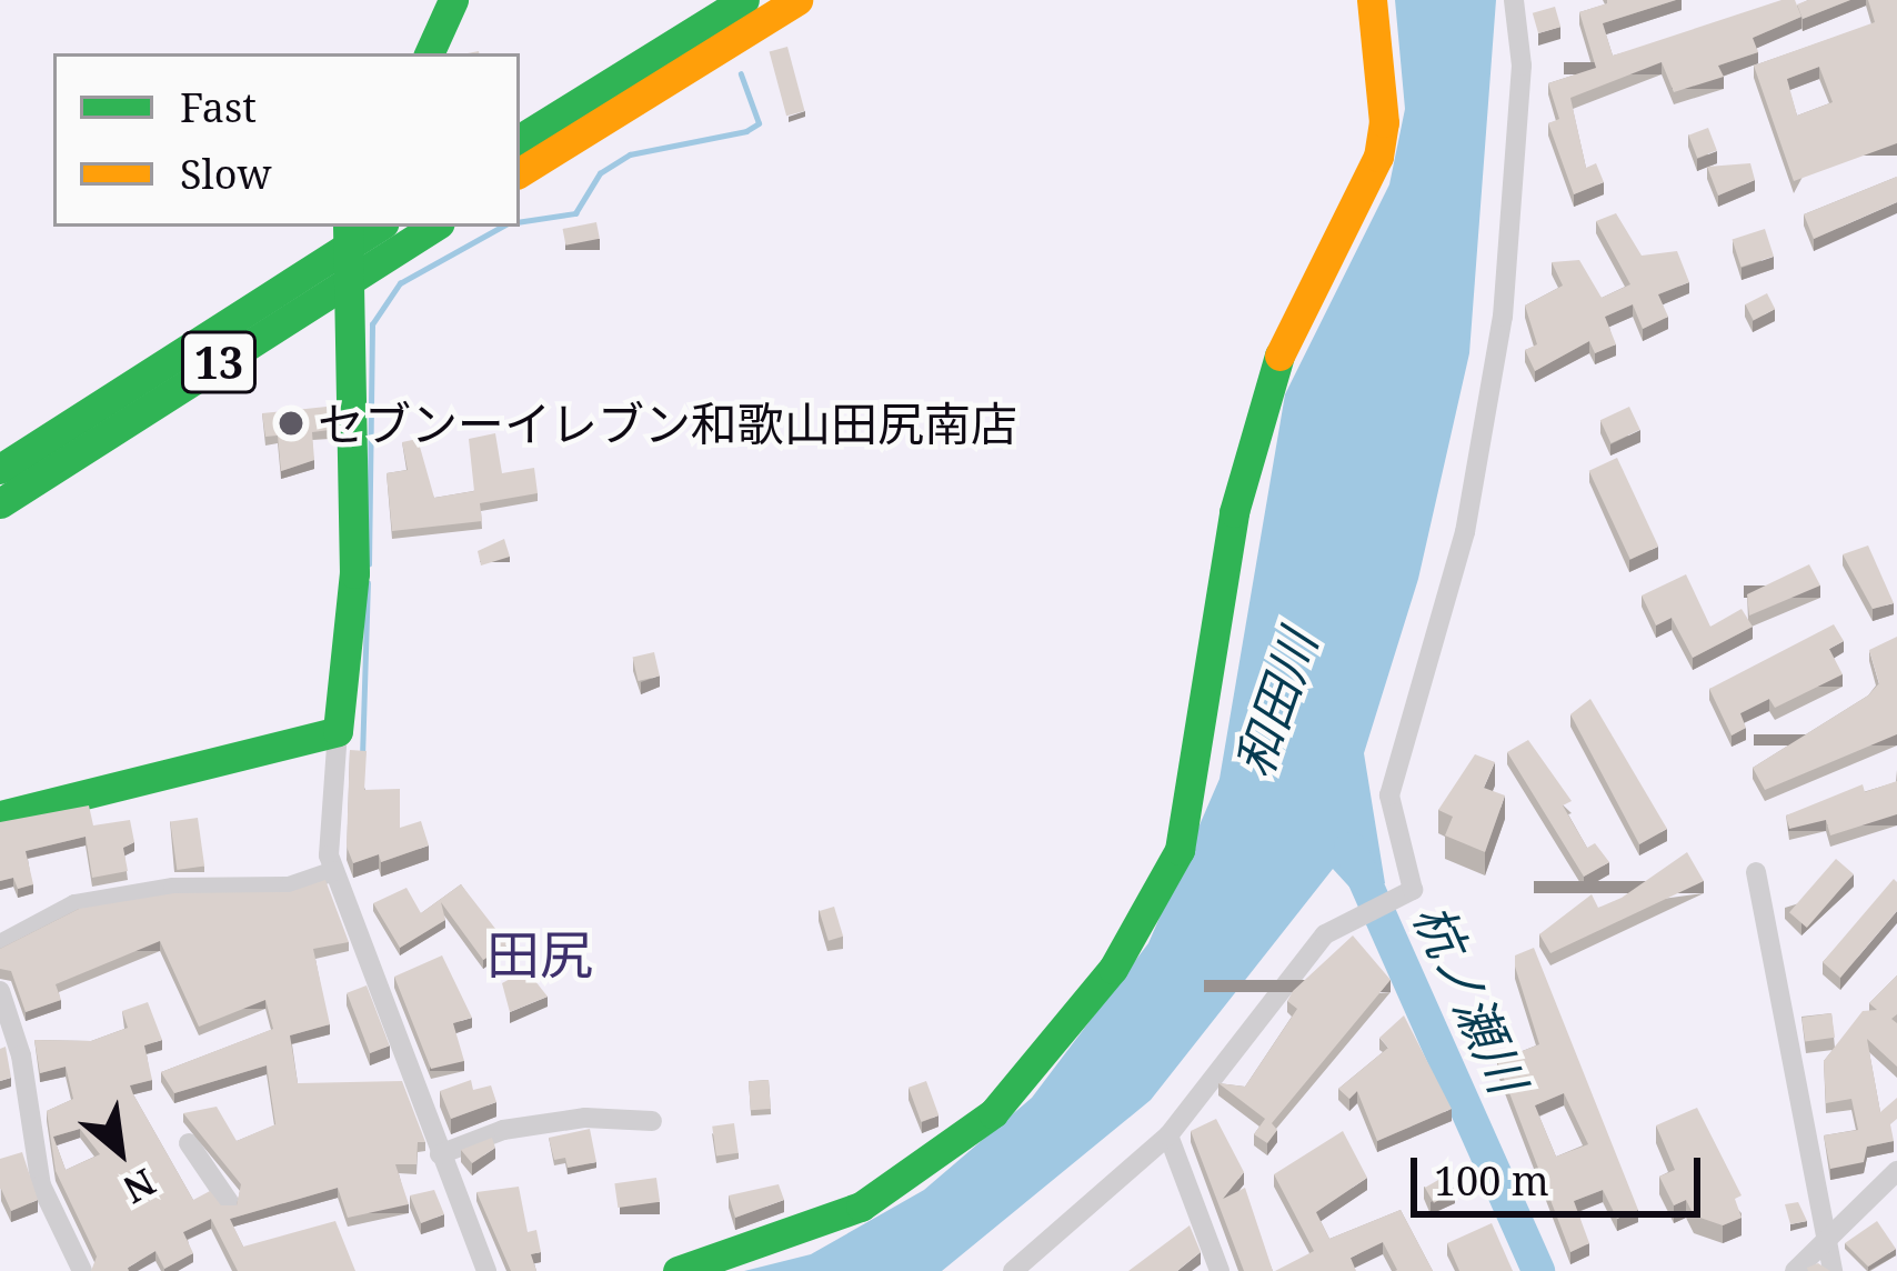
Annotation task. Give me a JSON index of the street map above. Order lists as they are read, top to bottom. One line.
{"streets":{"street":["13"]},"districts":["田尻"],"water":["和田川","杭ノ瀬川"],"places":["セブンーイレブン和歌山田尻南店"],"legend":["Fast","Slow"],"scale_bar":"100 m","north":"bottom right"}
